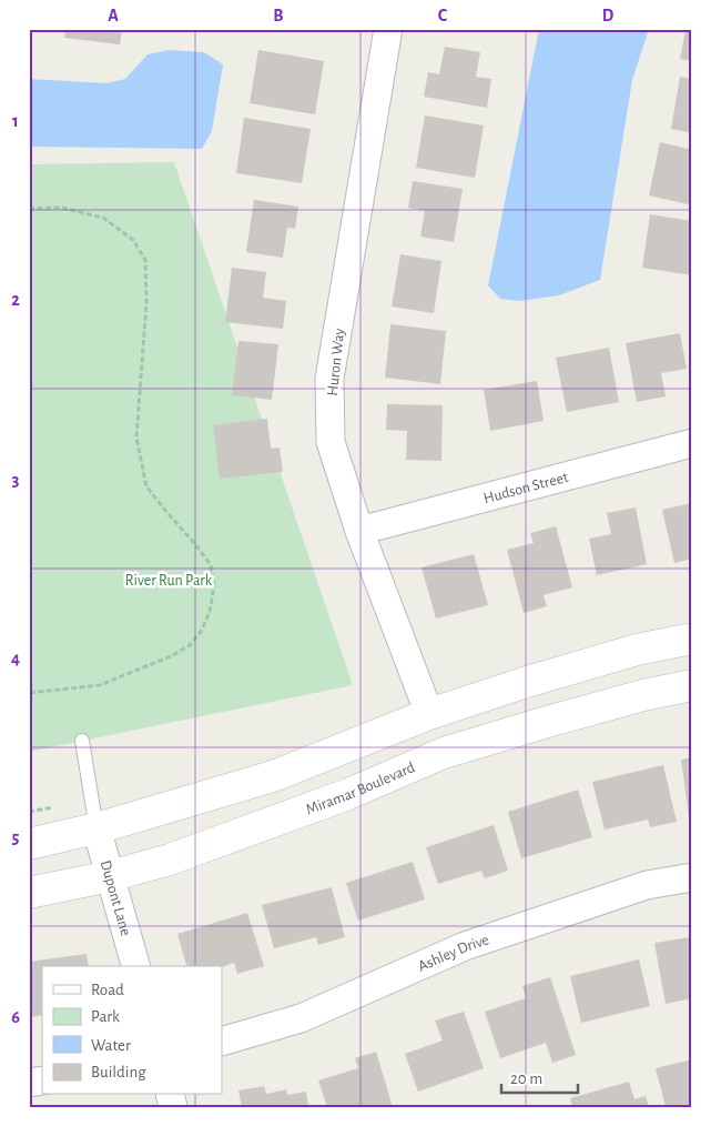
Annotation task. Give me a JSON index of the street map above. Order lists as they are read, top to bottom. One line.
{"streets":{"street":["Huron Way","Hudson Street","Miramar Boulevard","Dupont Lane","Ashley Drive"]},"crossings":[["Huron Way","Hudson Street"],["Miramar Boulevard","Dupont Lane"]],"parks":["River Run Park"],"legend":["Road","Park","Water","Building"],"scale_bar":"20 m","grid":{"columns":["A","B","C","D"],"rows":["1","2","3","4","5","6"]}}
